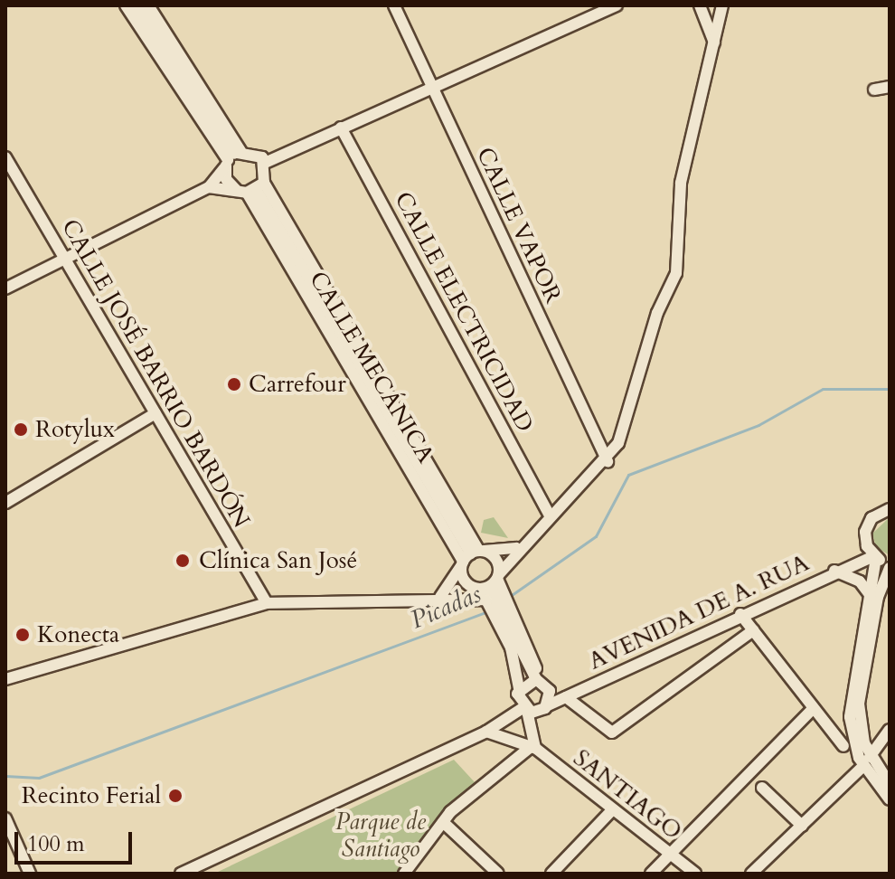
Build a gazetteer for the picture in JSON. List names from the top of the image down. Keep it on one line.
{"streets":{"street":["CALLE VAPOR","CALLE ELECTRICIDAD","CALLE MECÁNICA","CALLE JOSÉ BARRIO BARDÓN","AVENIDA DE A. RUA","SANTIAGO"]},"water":["Picadas"],"parks":["Parque de Santiago"],"places":["Carrefour","Rotylux","Clínica San José","Konecta","Recinto Ferial"],"scale_bar":"100 m"}
